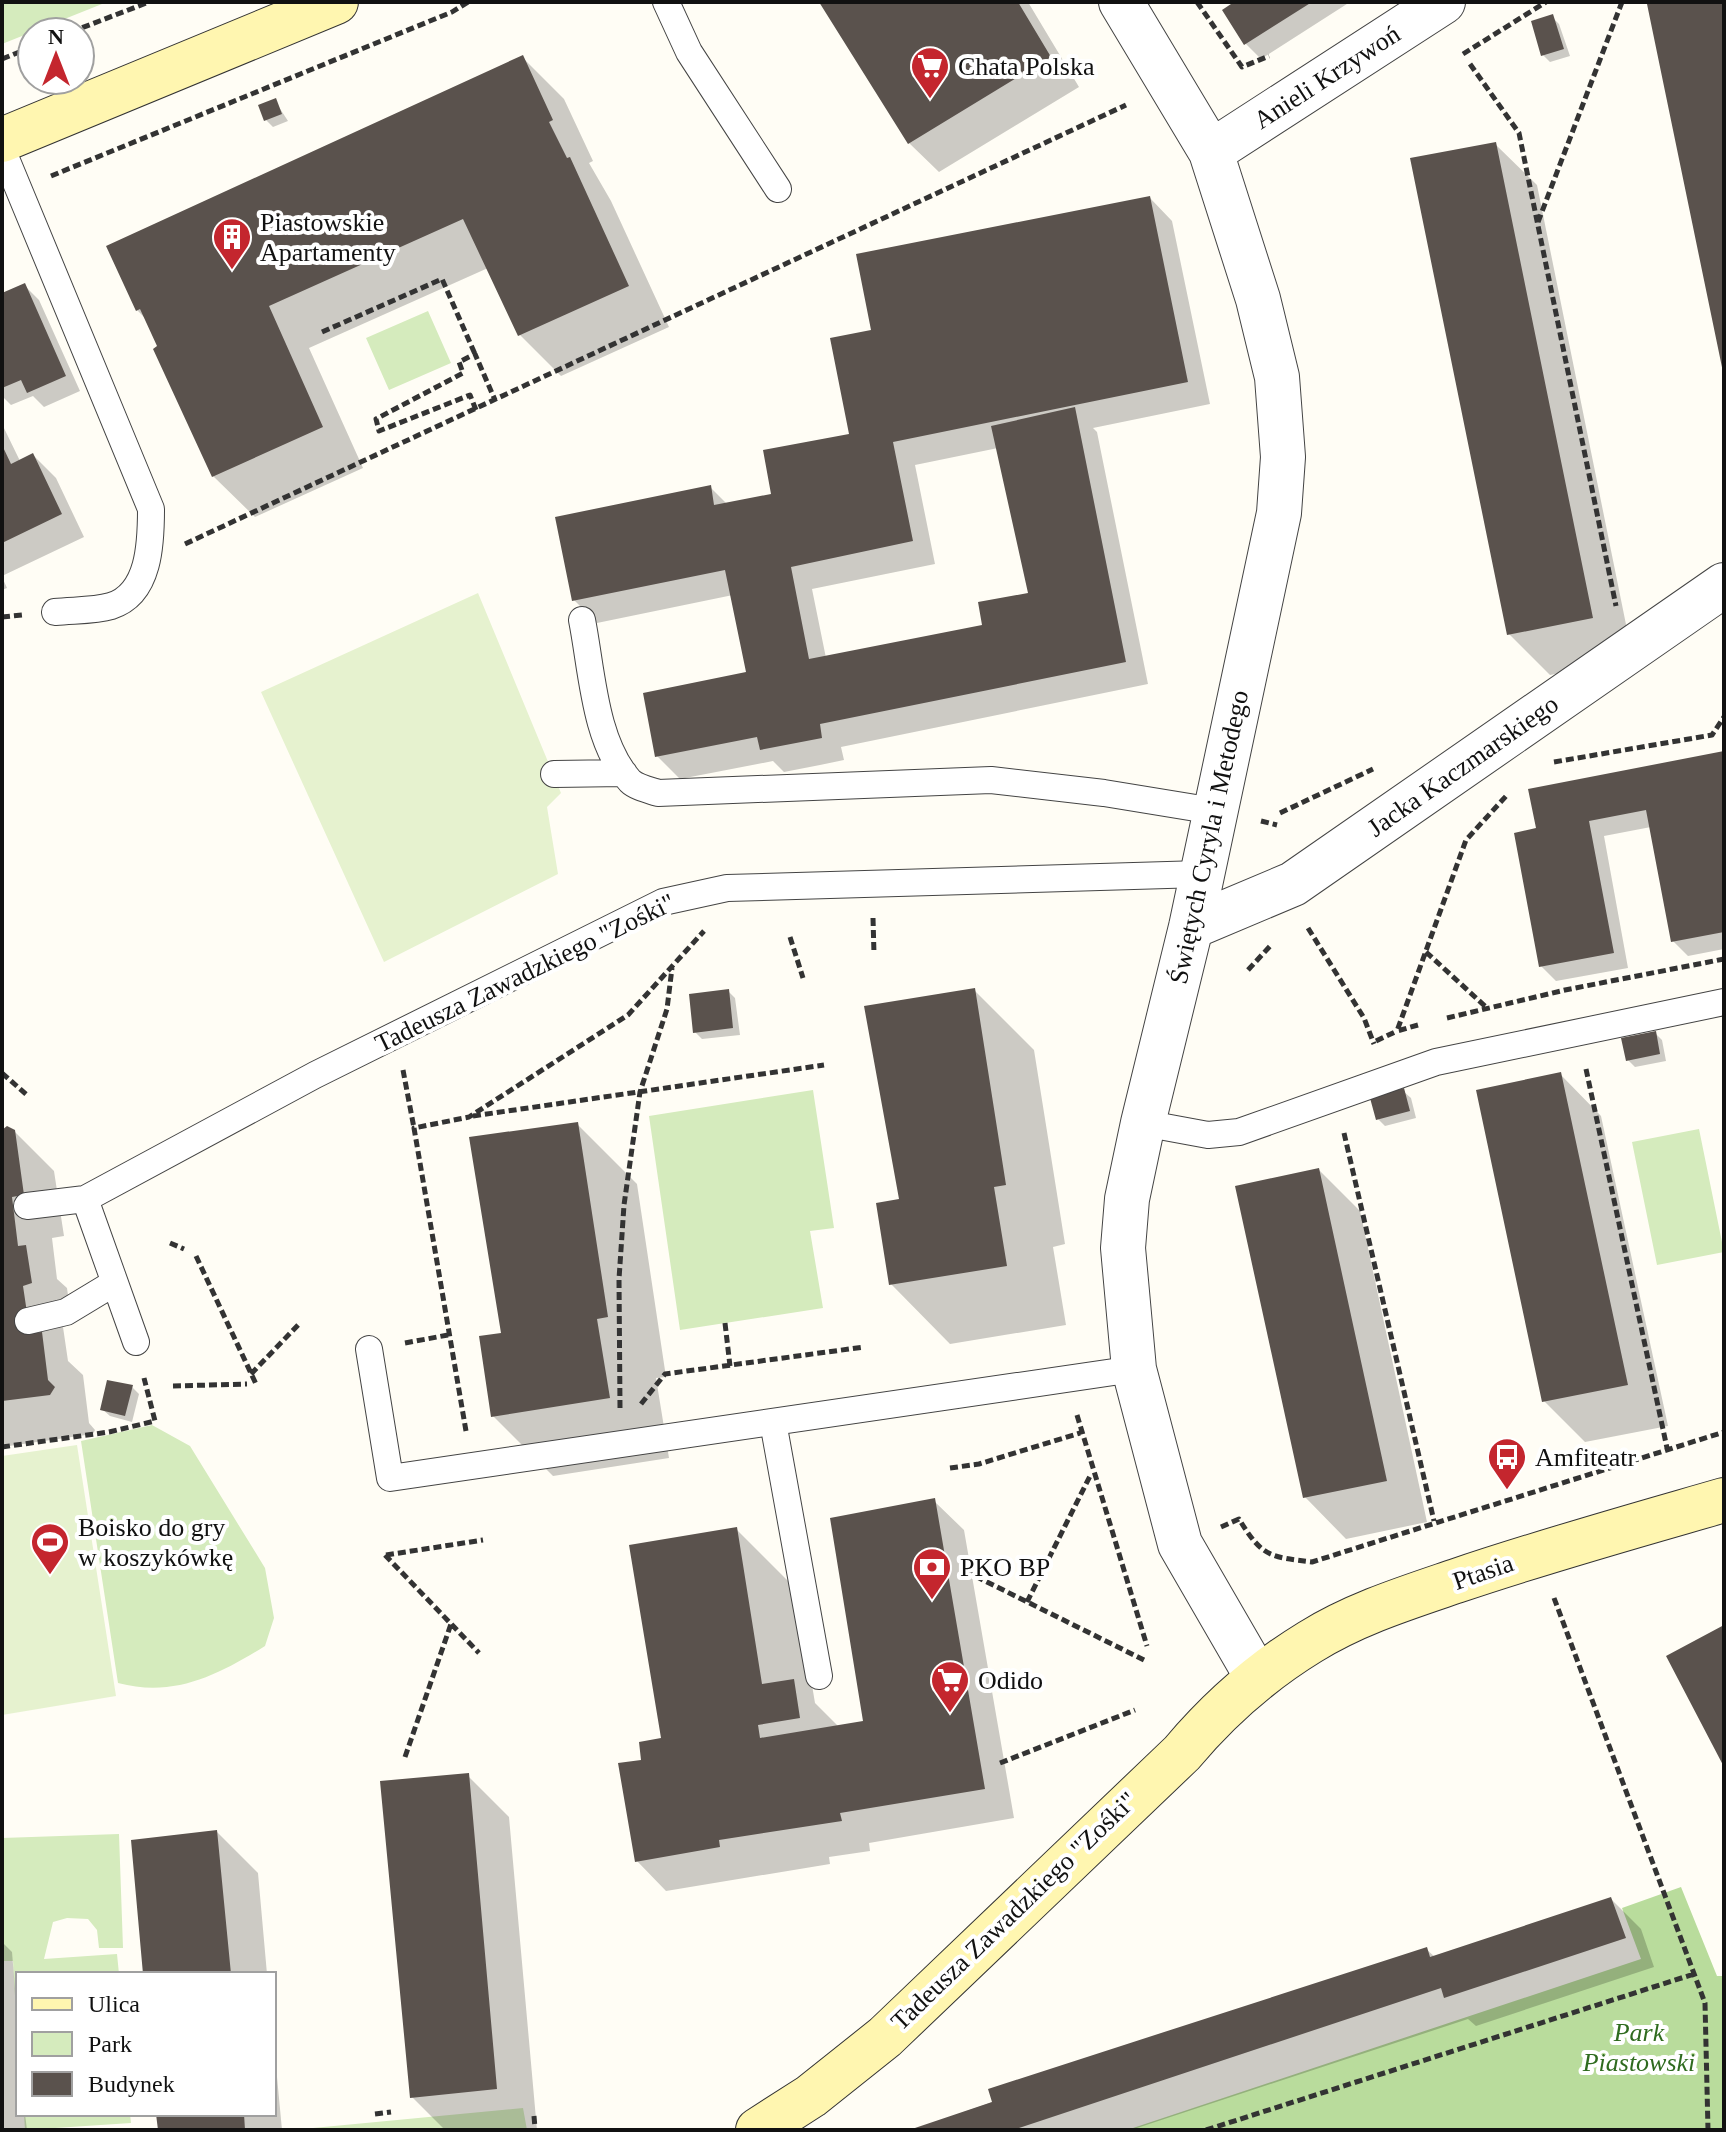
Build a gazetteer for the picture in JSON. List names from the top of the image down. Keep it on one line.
{"streets":{"street":["Anieli Krzywoń","Jacka Kaczmarskiego","Świętych Cyryla i Metodego","Tadeusza Zawadzkiego \"Zośki\"","Ptasia"]},"crossings":[["Anieli Krzywoń","Świętych Cyryla i Metodego"],["Jacka Kaczmarskiego","Świętych Cyryla i Metodego"],["Świętych Cyryla i Metodego","Tadeusza Zawadzkiego \"Zośki\""],["Świętych Cyryla i Metodego","Ptasia"],["Tadeusza Zawadzkiego \"Zośki\"","Ptasia"]],"parks":["Park Piastowski"],"places":{"supermarket":["Chata Polska","Odido"],"building":["Piastowskie Apartamenty"],"bus stop":["Amfiteatr"],"sports":["Boisko do gry w koszykówkę"],"bank":["PKO BP"]},"legend":["Ulica","Park","Budynek"],"north":"top"}
